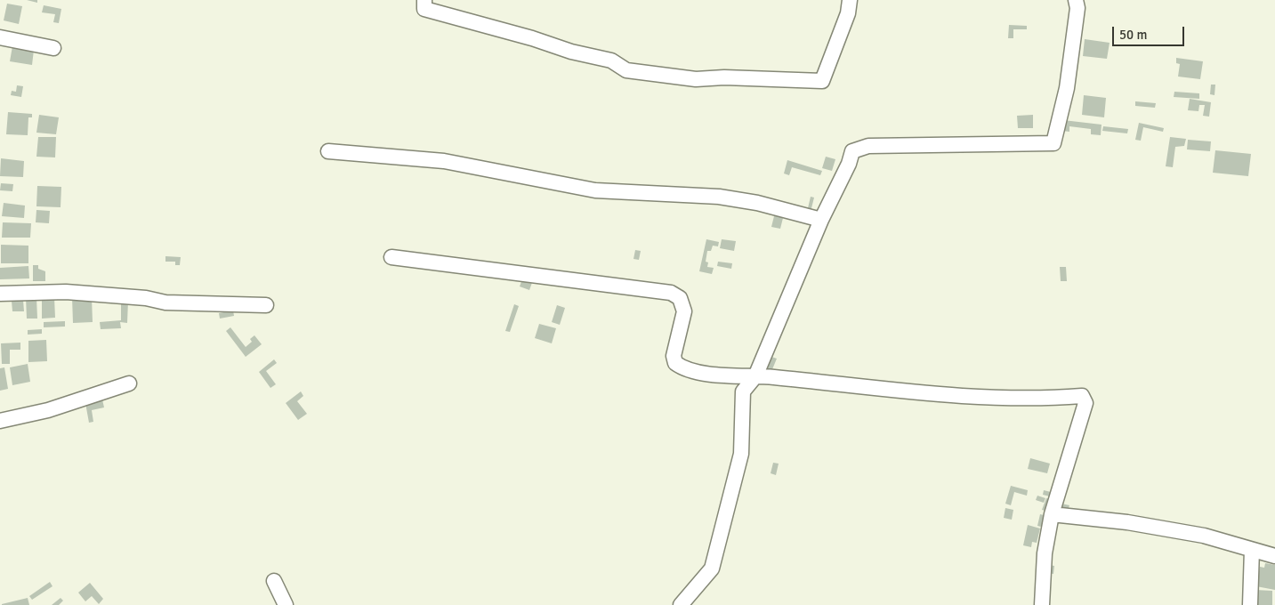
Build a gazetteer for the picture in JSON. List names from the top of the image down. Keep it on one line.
{"scale_bar":"50 m"}
